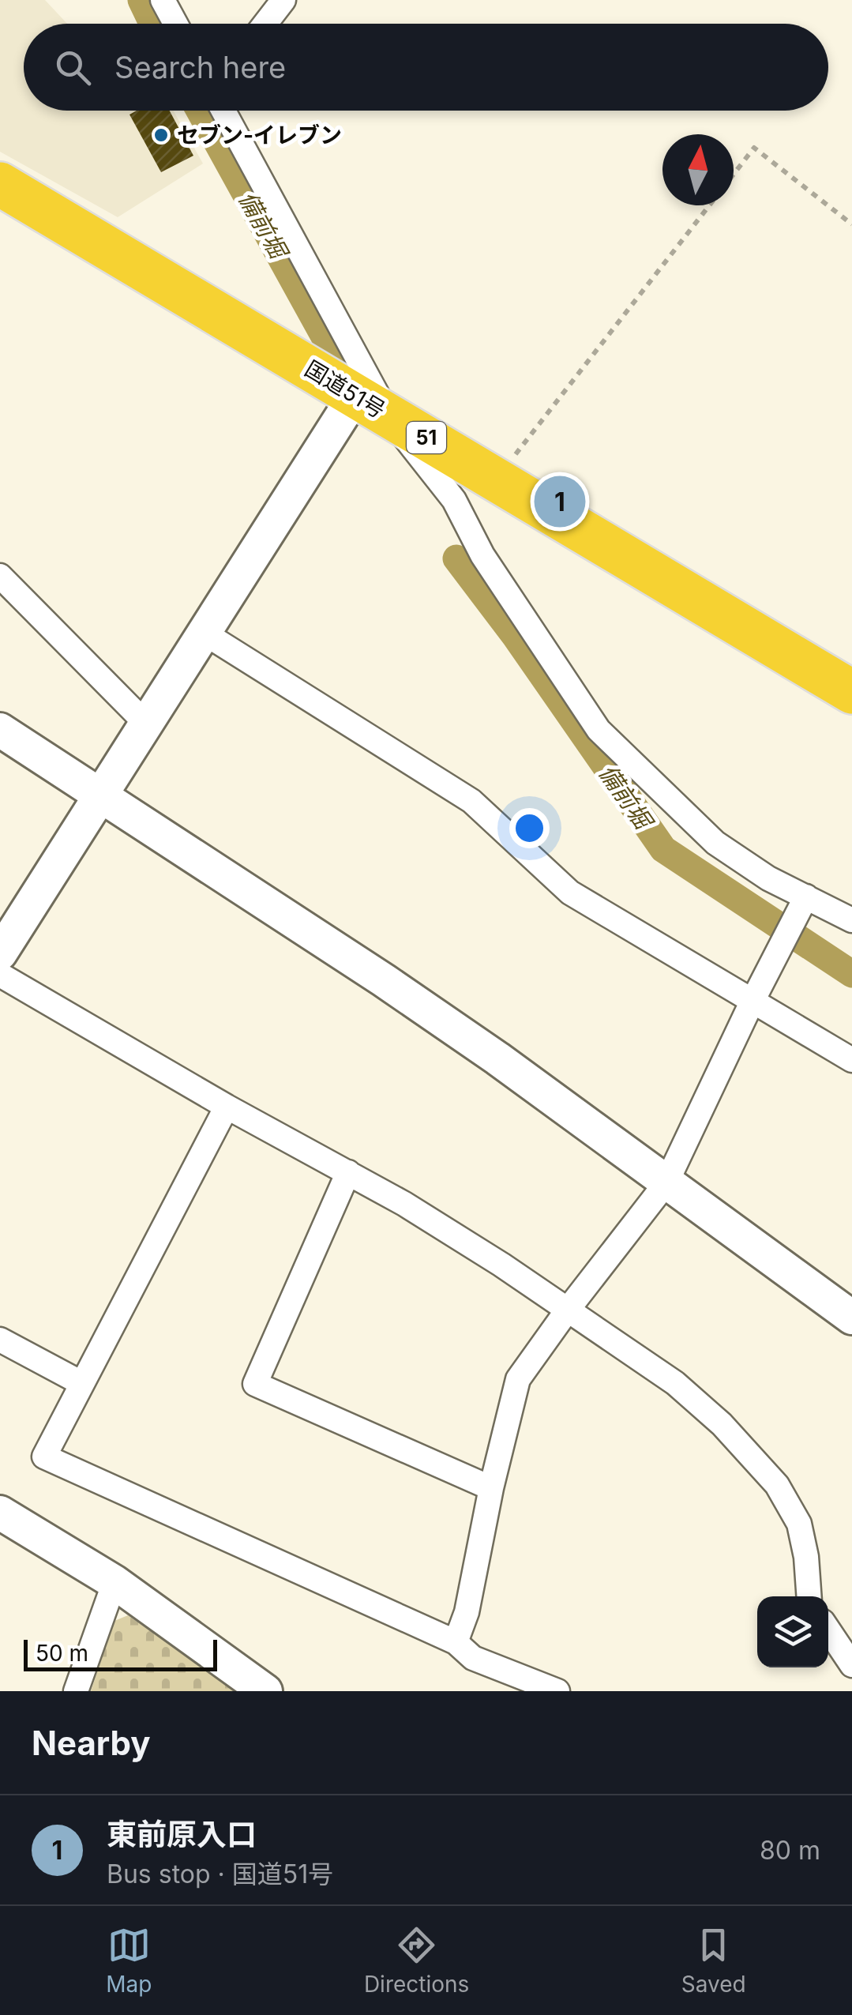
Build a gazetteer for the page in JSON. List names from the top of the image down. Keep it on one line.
{"streets":{"highway":["国道51号","51"]},"water":["備前堀"],"places":["セブン-イレブン"],"scale_bar":"50 m","north":"top","page":{"search":"Search here","pins":"1","scale":"50 m","heading":"Nearby","list":[{"mark":"1","name":"東前原入口","note":"Bus stop · 国道51号","value":"80 m"}],"nav":["Map","Directions","Saved"]}}
